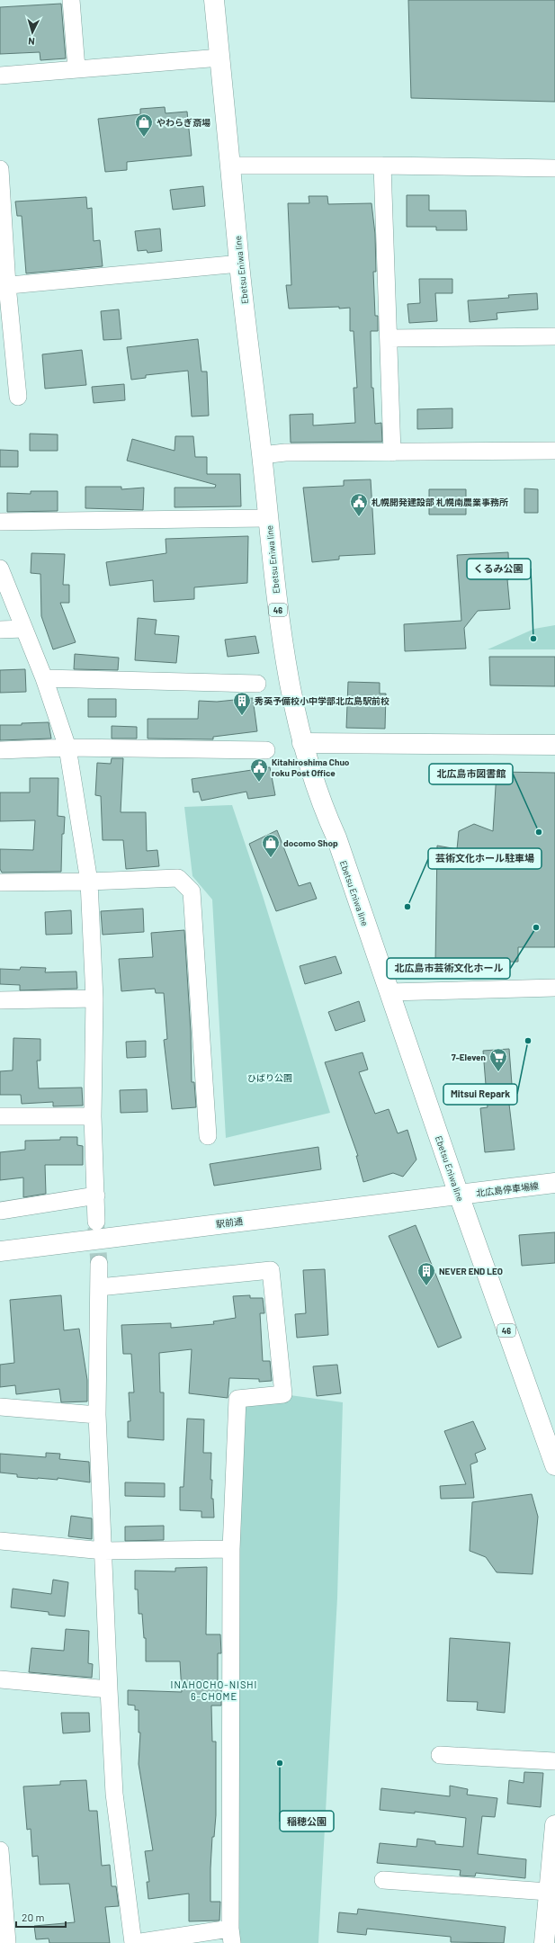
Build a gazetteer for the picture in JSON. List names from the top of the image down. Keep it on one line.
{"streets":{"main road":["Ebetsu Eniwa line","46","北広島停車場線","駅前通"]},"crossings":[["Ebetsu Eniwa line","北広島停車場線"],["Ebetsu Eniwa line","駅前通"],["北広島停車場線","駅前通"]],"districts":["INAHOCHO-NISHI 6-CHOME"],"parks":["ひばり公園"],"places":{"shop":["やわらぎ斎場","docomo Shop"],"public building":["札幌開発建設部 札幌南農業事務所","Kitahiroshima Chuo roku Post Office"],"other":["くるみ公園","北広島市図書館","芸術文化ホール駐車場","北広島市芸術文化ホール","Mitsui Repark","稲穂公園"],"building":["秀英予備校小中学部北広島駅前校","NEVER END LEO"],"supermarket":["7-Eleven"]},"scale_bar":"20 m","north":"bottom"}
